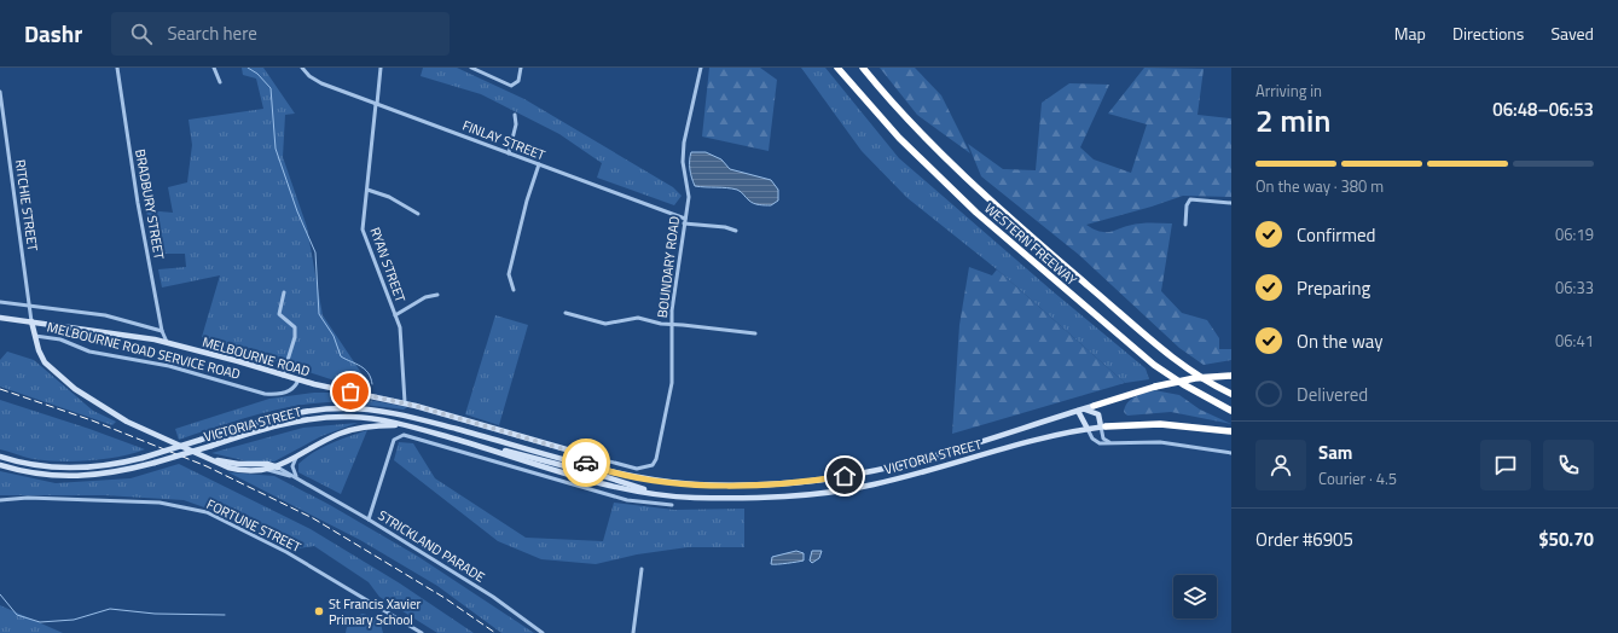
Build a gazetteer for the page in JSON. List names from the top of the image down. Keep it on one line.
{"streets":{"highway":["WESTERN FREEWAY"],"main road":["MELBOURNE ROAD","VICTORIA STREET","STRICKLAND PARADE"],"street":["FINLAY STREET","BRADBURY STREET","RITCHIE STREET","RYAN STREET","BOUNDARY ROAD","MELBOURNE ROAD SERVICE ROAD","FORTUNE STREET"]},"crossings":[["FINLAY STREET","RYAN STREET"],["FINLAY STREET","BOUNDARY ROAD"],["BRADBURY STREET","MELBOURNE ROAD SERVICE ROAD"],["BRADBURY STREET","MELBOURNE ROAD"],["RITCHIE STREET","MELBOURNE ROAD SERVICE ROAD"],["RITCHIE STREET","MELBOURNE ROAD"],["RITCHIE STREET","STRICKLAND PARADE"],["RYAN STREET","MELBOURNE ROAD"],["BOUNDARY ROAD","MELBOURNE ROAD"],["MELBOURNE ROAD SERVICE ROAD","MELBOURNE ROAD"],["MELBOURNE ROAD SERVICE ROAD","STRICKLAND PARADE"],["MELBOURNE ROAD","STRICKLAND PARADE"]],"places":["St Francis Xavier Primary School"],"page":{"header":"Dashr","search":"Search here","nav":["Map","Directions","Saved"],"heading":["2 min","Arriving in","06:48–06:53"],"panel":["Sam","Courier · 4.5","Order #6905","$50.70"],"bar":"On the way · 380 m","list":[["Confirmed","06:19"],["Preparing","06:33"],["On the way","06:41"],"Delivered"]}}
